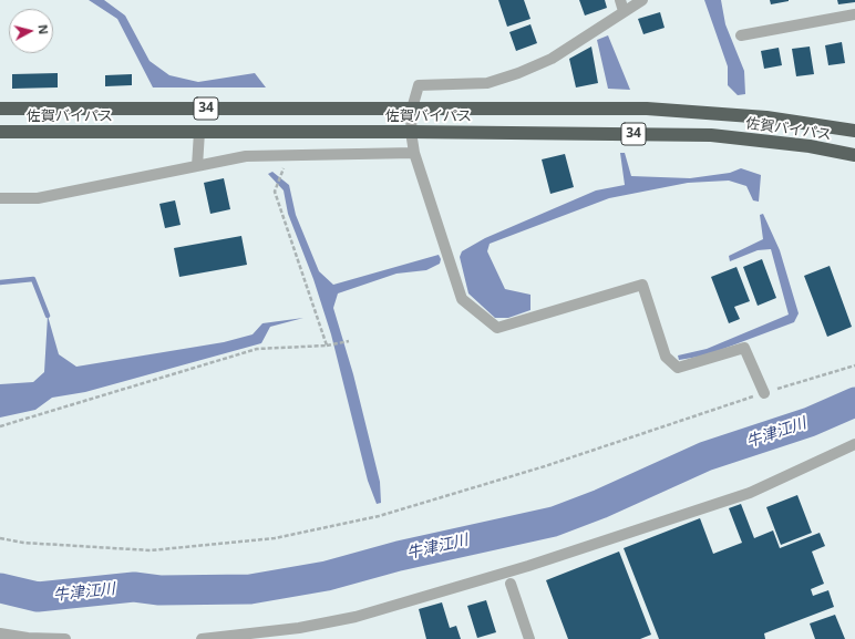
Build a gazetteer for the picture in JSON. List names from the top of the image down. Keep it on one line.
{"streets":{"highway":["34","佐賀バイパス"]},"water":["牛津江川"],"north":"right"}
